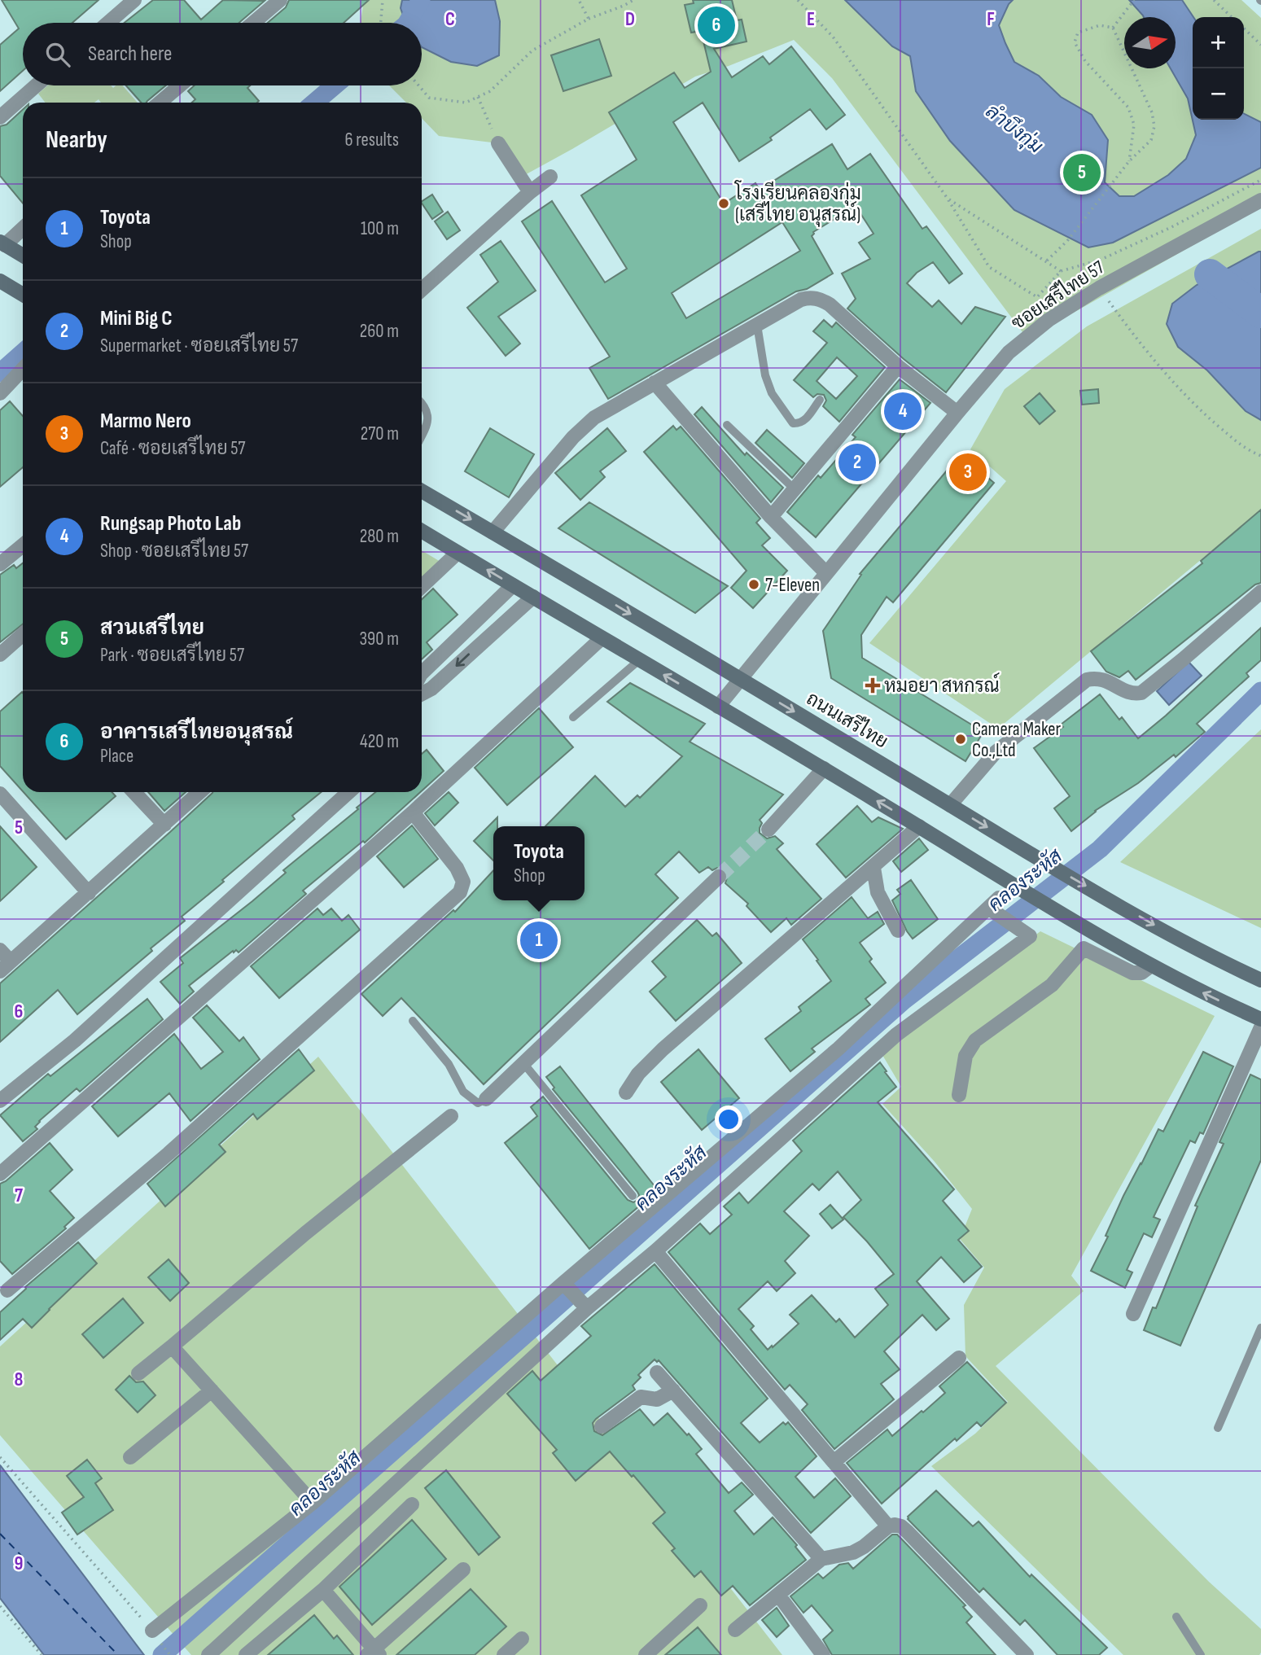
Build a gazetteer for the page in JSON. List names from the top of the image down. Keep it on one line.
{"streets":{"main road":["ถนนเสรีไทย"],"street":["ซอยเสรีไทย 57"]},"crossings":[["ซอยเสรีไทย 57","ถนนเสรีไทย"]],"water":["ลำบึงกุ่ม","คลองระหัส"],"places":{"other":["โรงเรียนคลองกุ่ม (เสรีไทย อนุสรณ์)","7-Eleven","Camera Maker Co.,Ltd"],"health":["หมอยา สหกรณ์"]},"north":"right","page":{"pins":["6","5","4","2","3","1"],"map_buttons":["+","−"],"search":"Search here","heading":["Nearby","6 results"],"list":[{"mark":"1","name":"Toyota","note":"Shop","value":"100 m"},{"mark":"2","name":"Mini Big C","note":"Supermarket · ซอยเสรีไทย 57","value":"260 m"},{"mark":"3","name":"Marmo Nero","note":"Café · ซอยเสรีไทย 57","value":"270 m"},{"mark":"4","name":"Rungsap Photo Lab","note":"Shop · ซอยเสรีไทย 57","value":"280 m"},{"mark":"5","name":"สวนเสรีไทย","note":"Park · ซอยเสรีไทย 57","value":"390 m"},{"mark":"6","name":"อาคารเสรีไทยอนุสรณ์","note":"Place","value":"420 m"}],"popup":["Toyota","Shop"]},"grid":{"columns":["C","D","E","F"],"rows":["5","6","7","8","9"]}}
